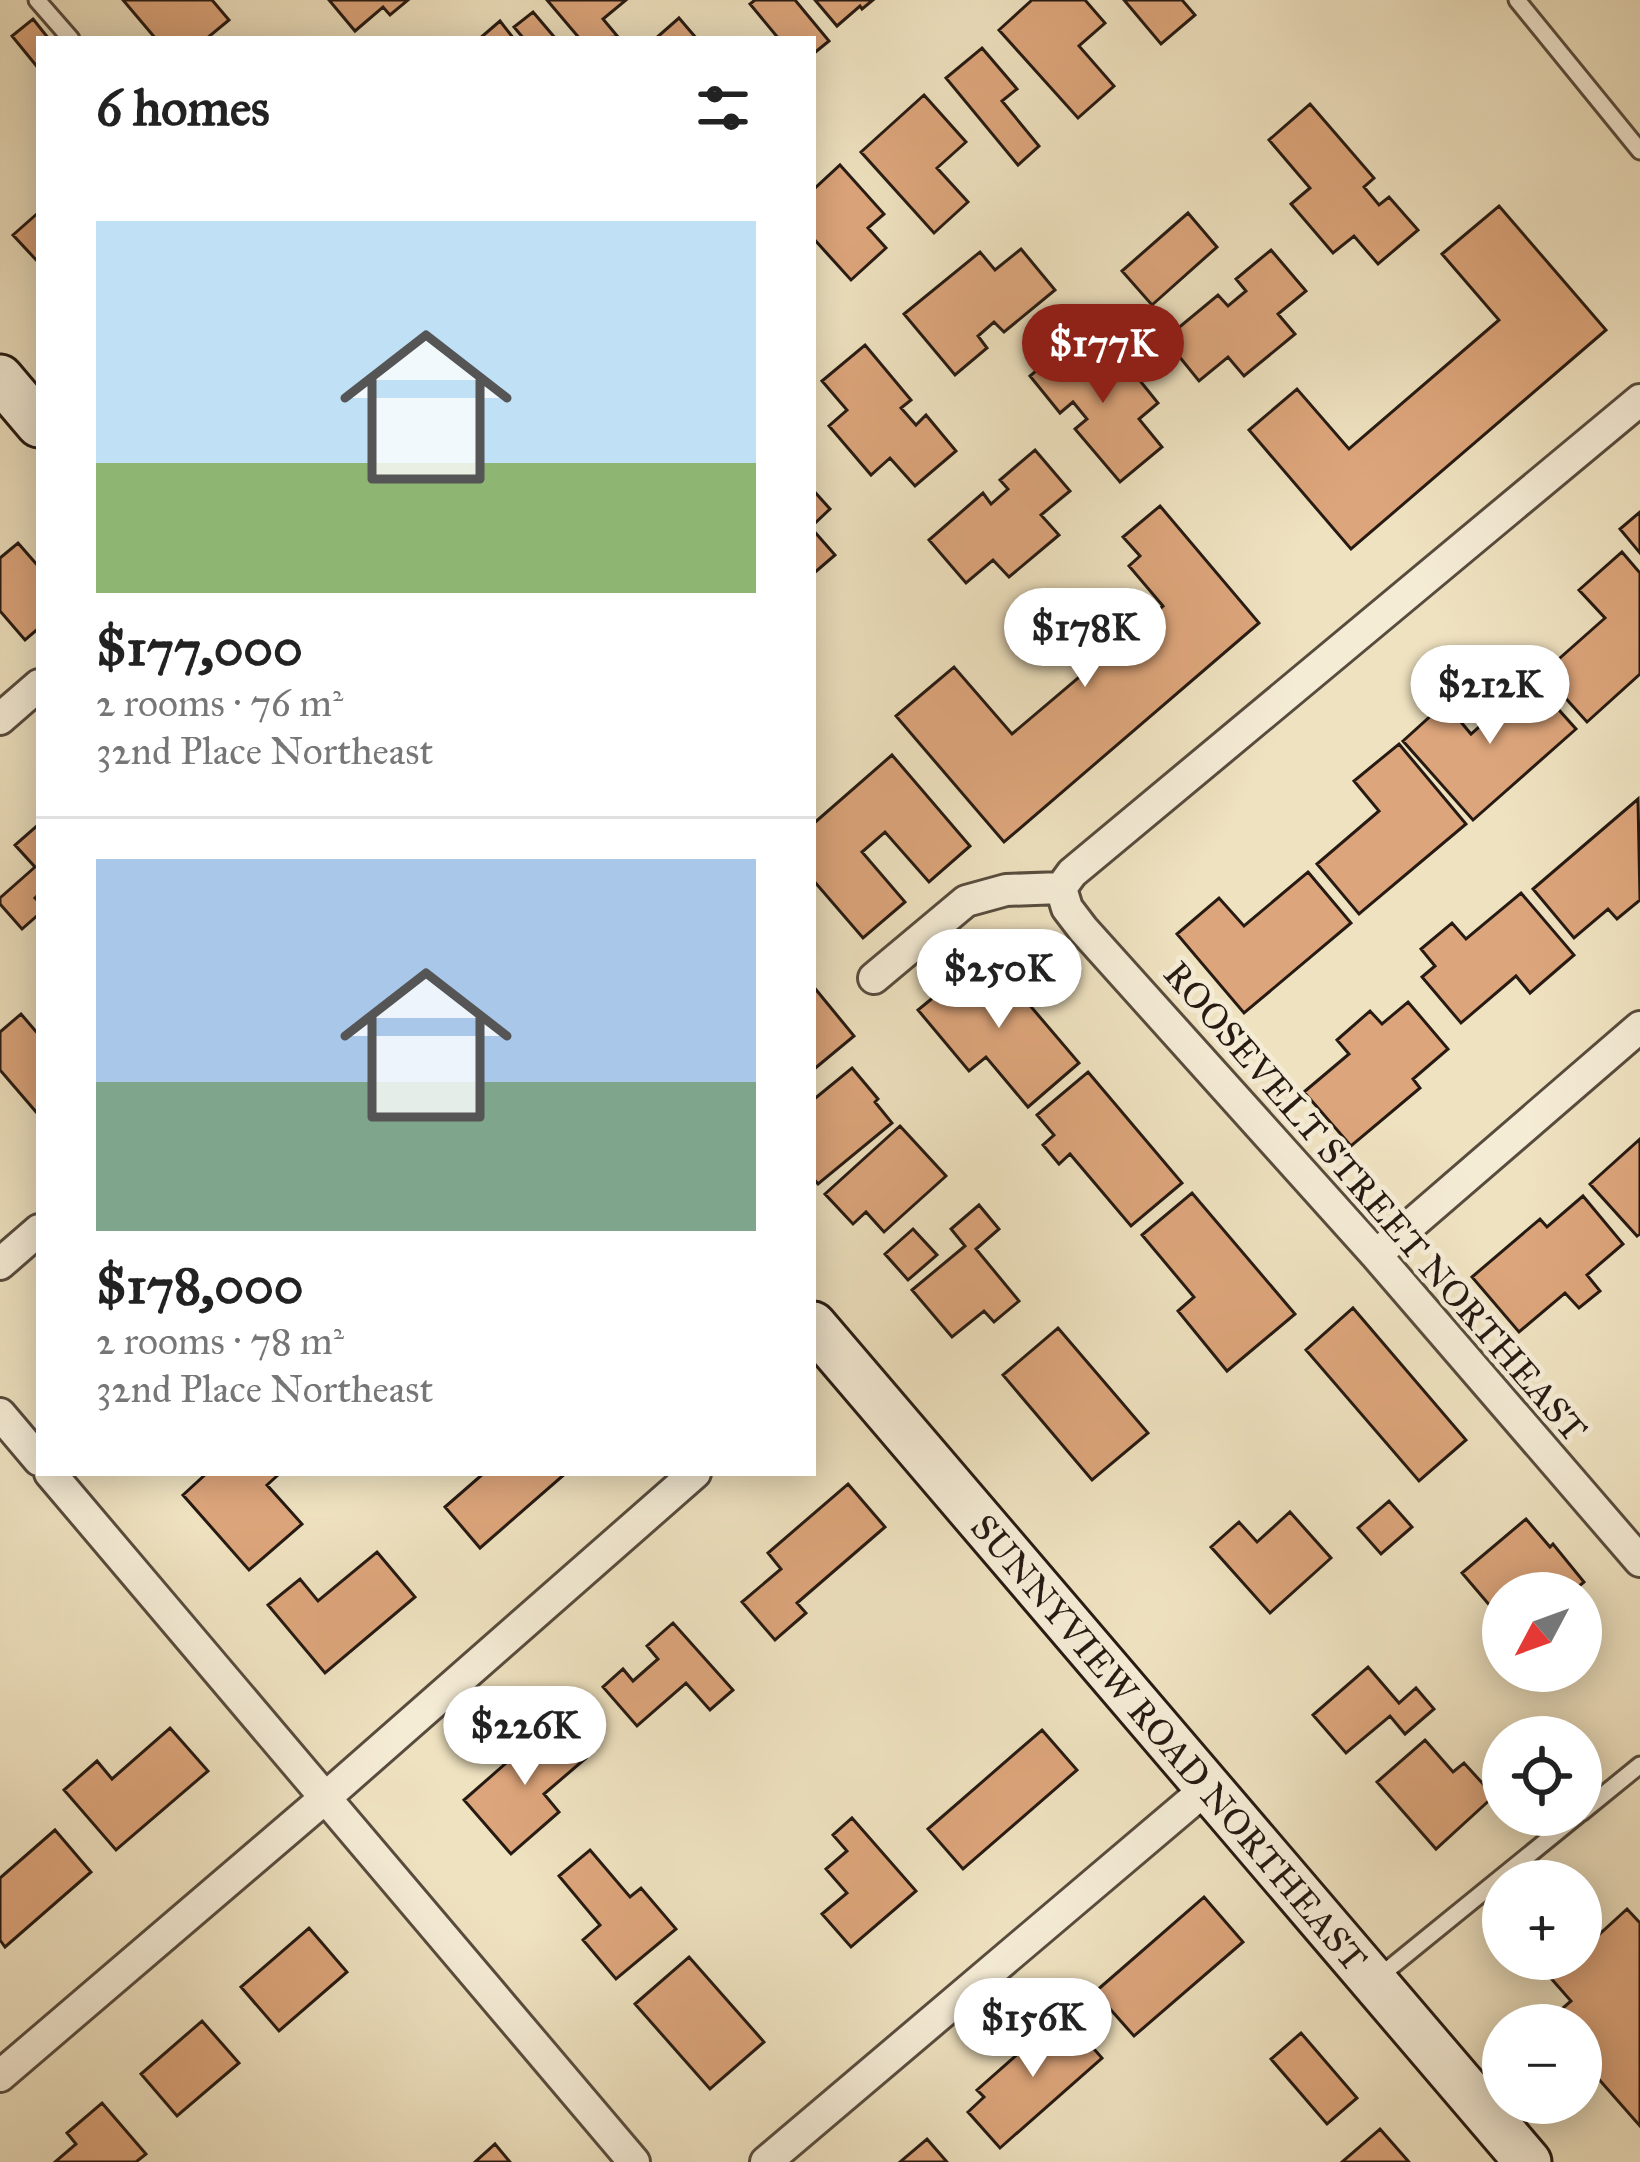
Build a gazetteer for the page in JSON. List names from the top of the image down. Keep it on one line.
{"streets":{"main road":["SUNNYVIEW ROAD NORTHEAST"],"street":["ROOSEVELT STREET NORTHEAST"]},"north":"bottom left","page":{"heading":"6 homes","list":[{"name":"$177,000","note":"2 rooms · 76 m² · 32nd Place Northeast"},{"name":"$178,000","note":"2 rooms · 78 m² · 32nd Place Northeast"}],"price":["$177K","$178K","$212K","$250K","$226K","$156K"],"map_buttons":["+","−"]}}
